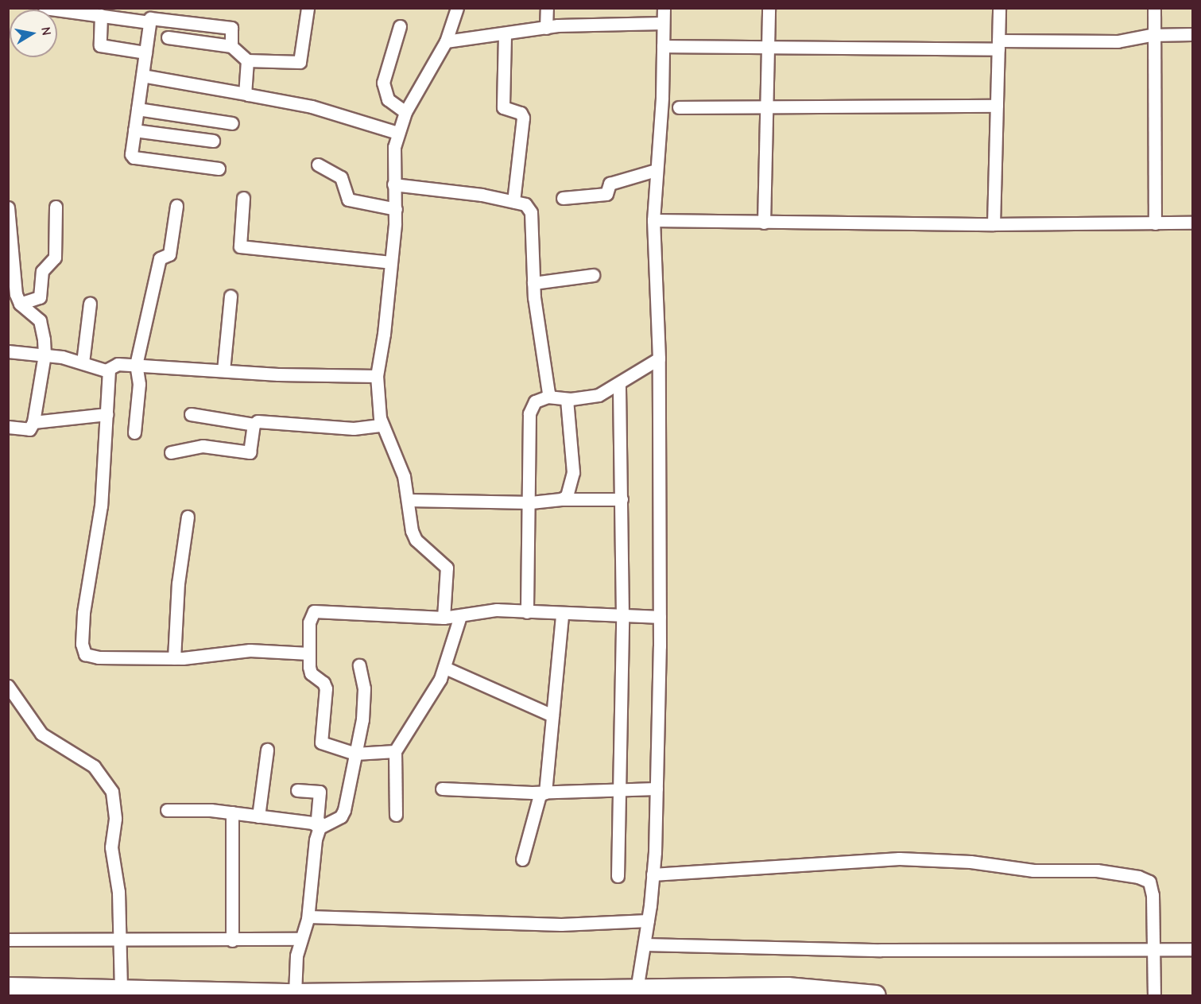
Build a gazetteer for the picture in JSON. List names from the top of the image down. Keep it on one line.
{"north":"right"}
